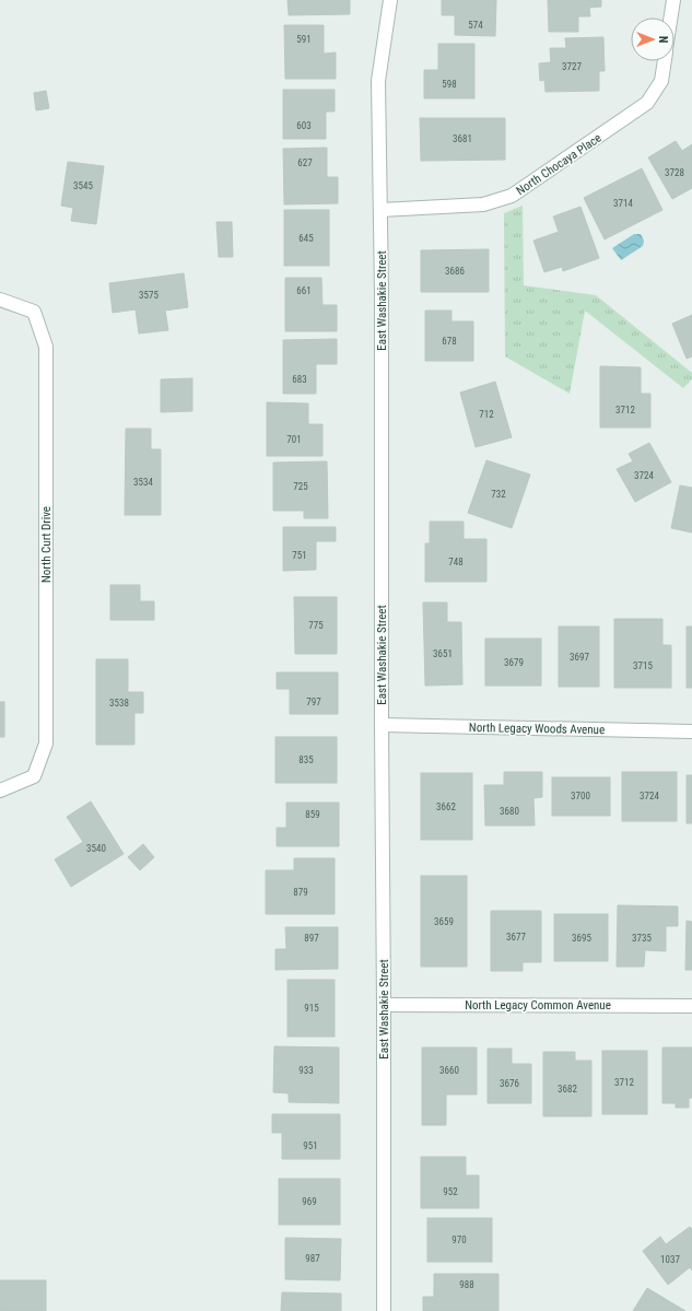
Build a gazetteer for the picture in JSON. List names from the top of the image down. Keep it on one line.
{"streets":{"street":["North Chocaya Place","East Washakie Street","North Curt Drive","North Legacy Woods Avenue","North Legacy Common Avenue"]},"crossings":[["North Chocaya Place","East Washakie Street"],["East Washakie Street","North Legacy Woods Avenue"],["East Washakie Street","North Legacy Common Avenue"]],"house_numbers":["574","591","3727","598","603","3681","627","3728","3545","3714","645","3686","661","3575","678","683","3712","712","701","3724","3534","725","732","751","748","775","3651","3697","3679","3715","797","3538","835","3700","3724","3662","3680","859","3540","879","3659","3677","897","3695","3735","915","933","3660","3712","3676","3682","951","952","969","970","987","1037","988"],"north":"right"}
